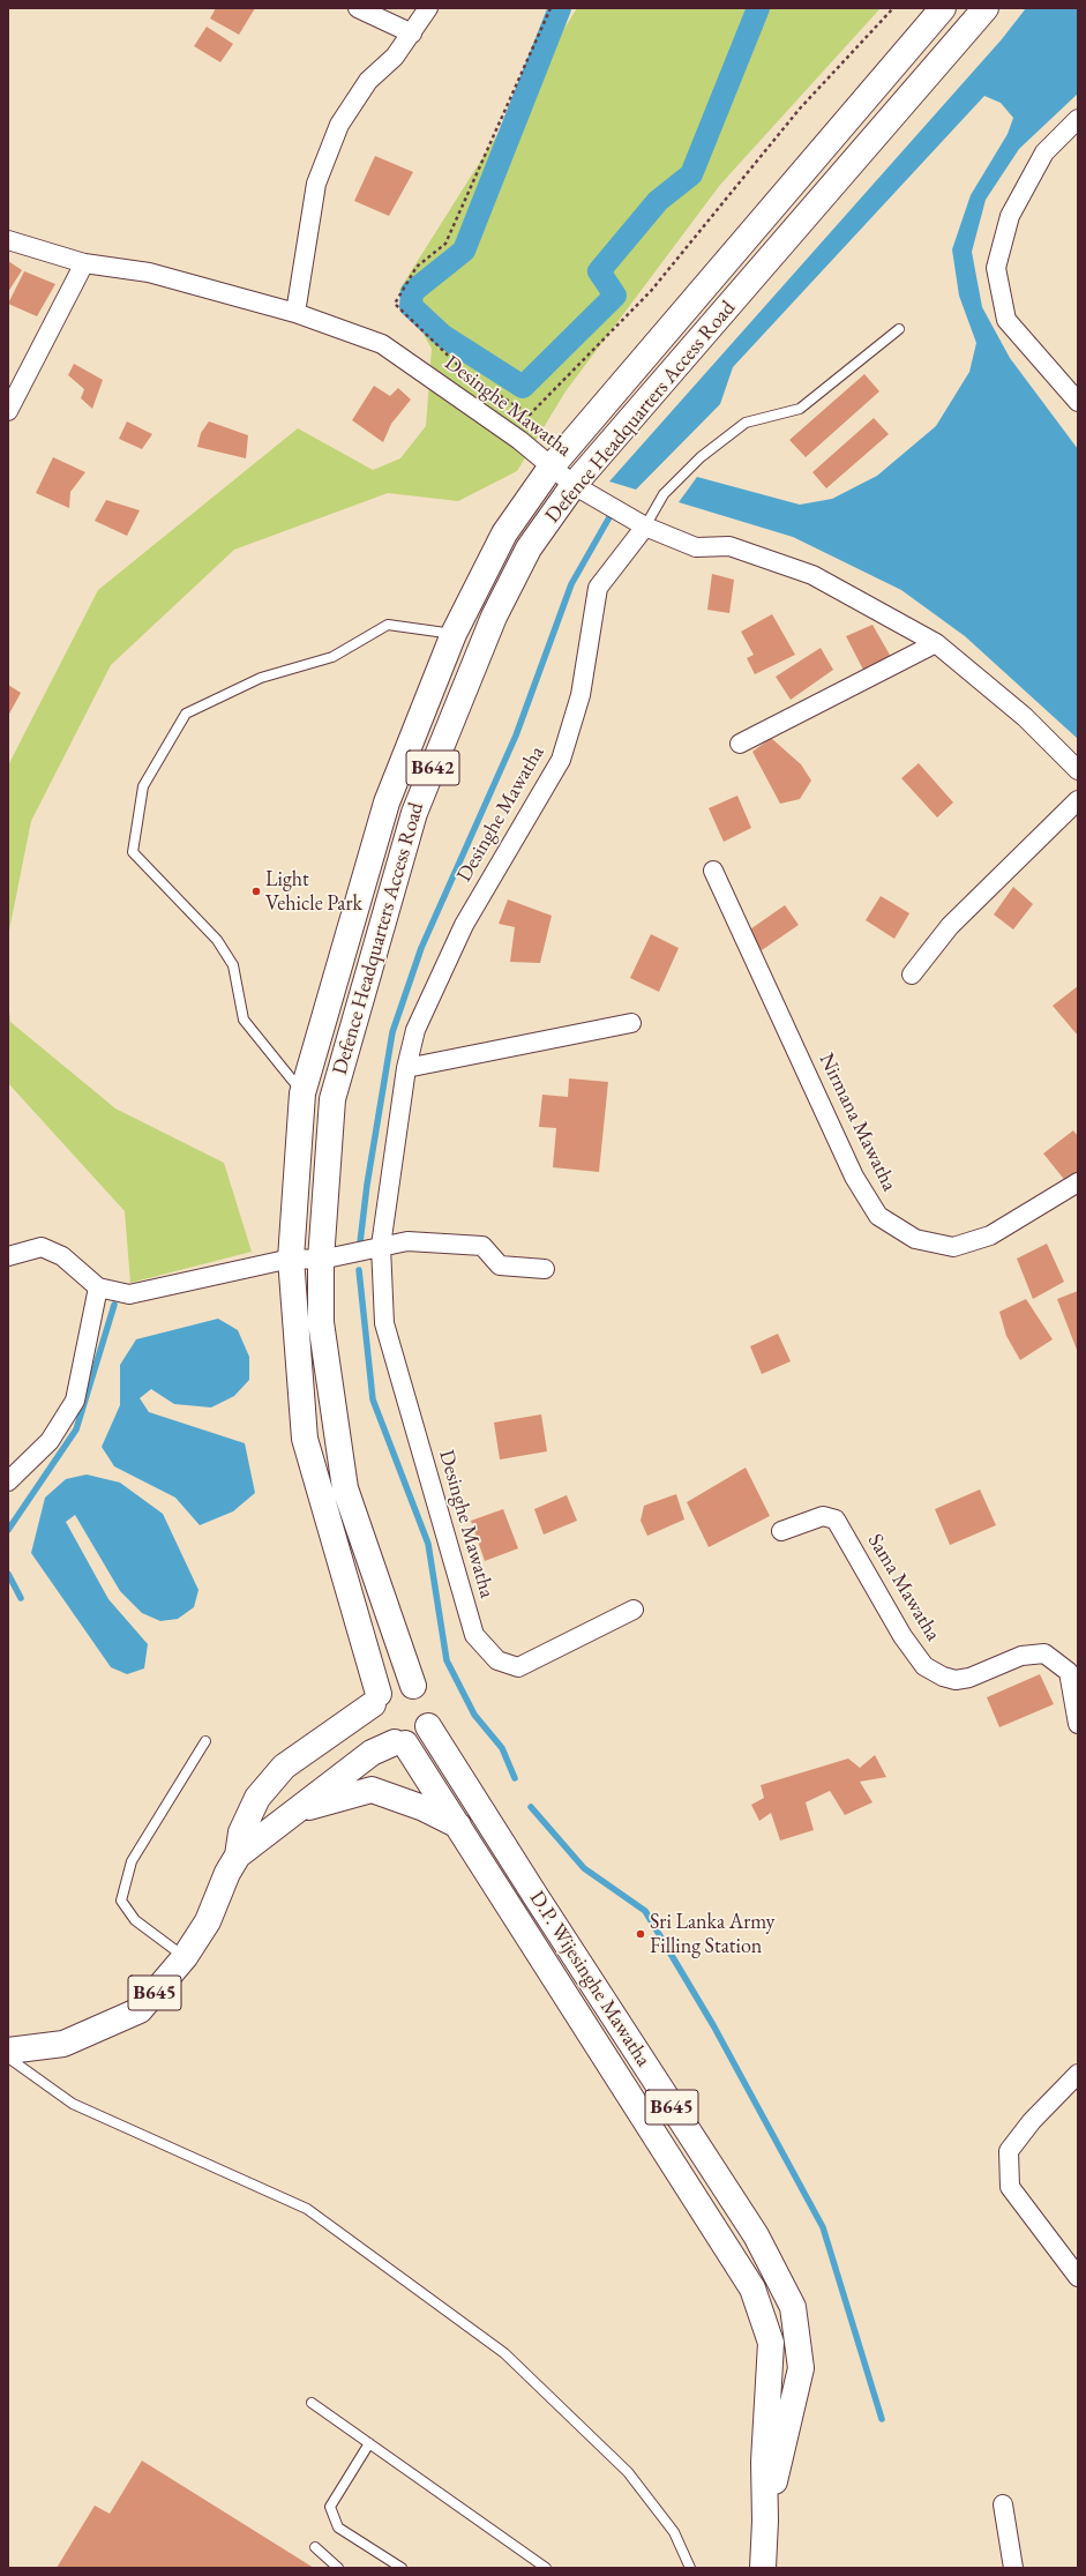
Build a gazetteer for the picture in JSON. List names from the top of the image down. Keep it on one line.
{"streets":{"main road":["Defence Headquarters Access Road","B642","D.P. Wijesinghe Mawatha","B645"],"street":["Desinghe Mawatha","Nirmana Mawatha","Sama Mawatha"]},"crossings":[["Desinghe Mawatha","Defence Headquarters Access Road"],["Defence Headquarters Access Road","D.P. Wijesinghe Mawatha"],["Defence Headquarters Access Road","B645"],["D.P. Wijesinghe Mawatha","B645"]],"places":["Light Vehicle Park","Sri Lanka Army Filling Station"]}
